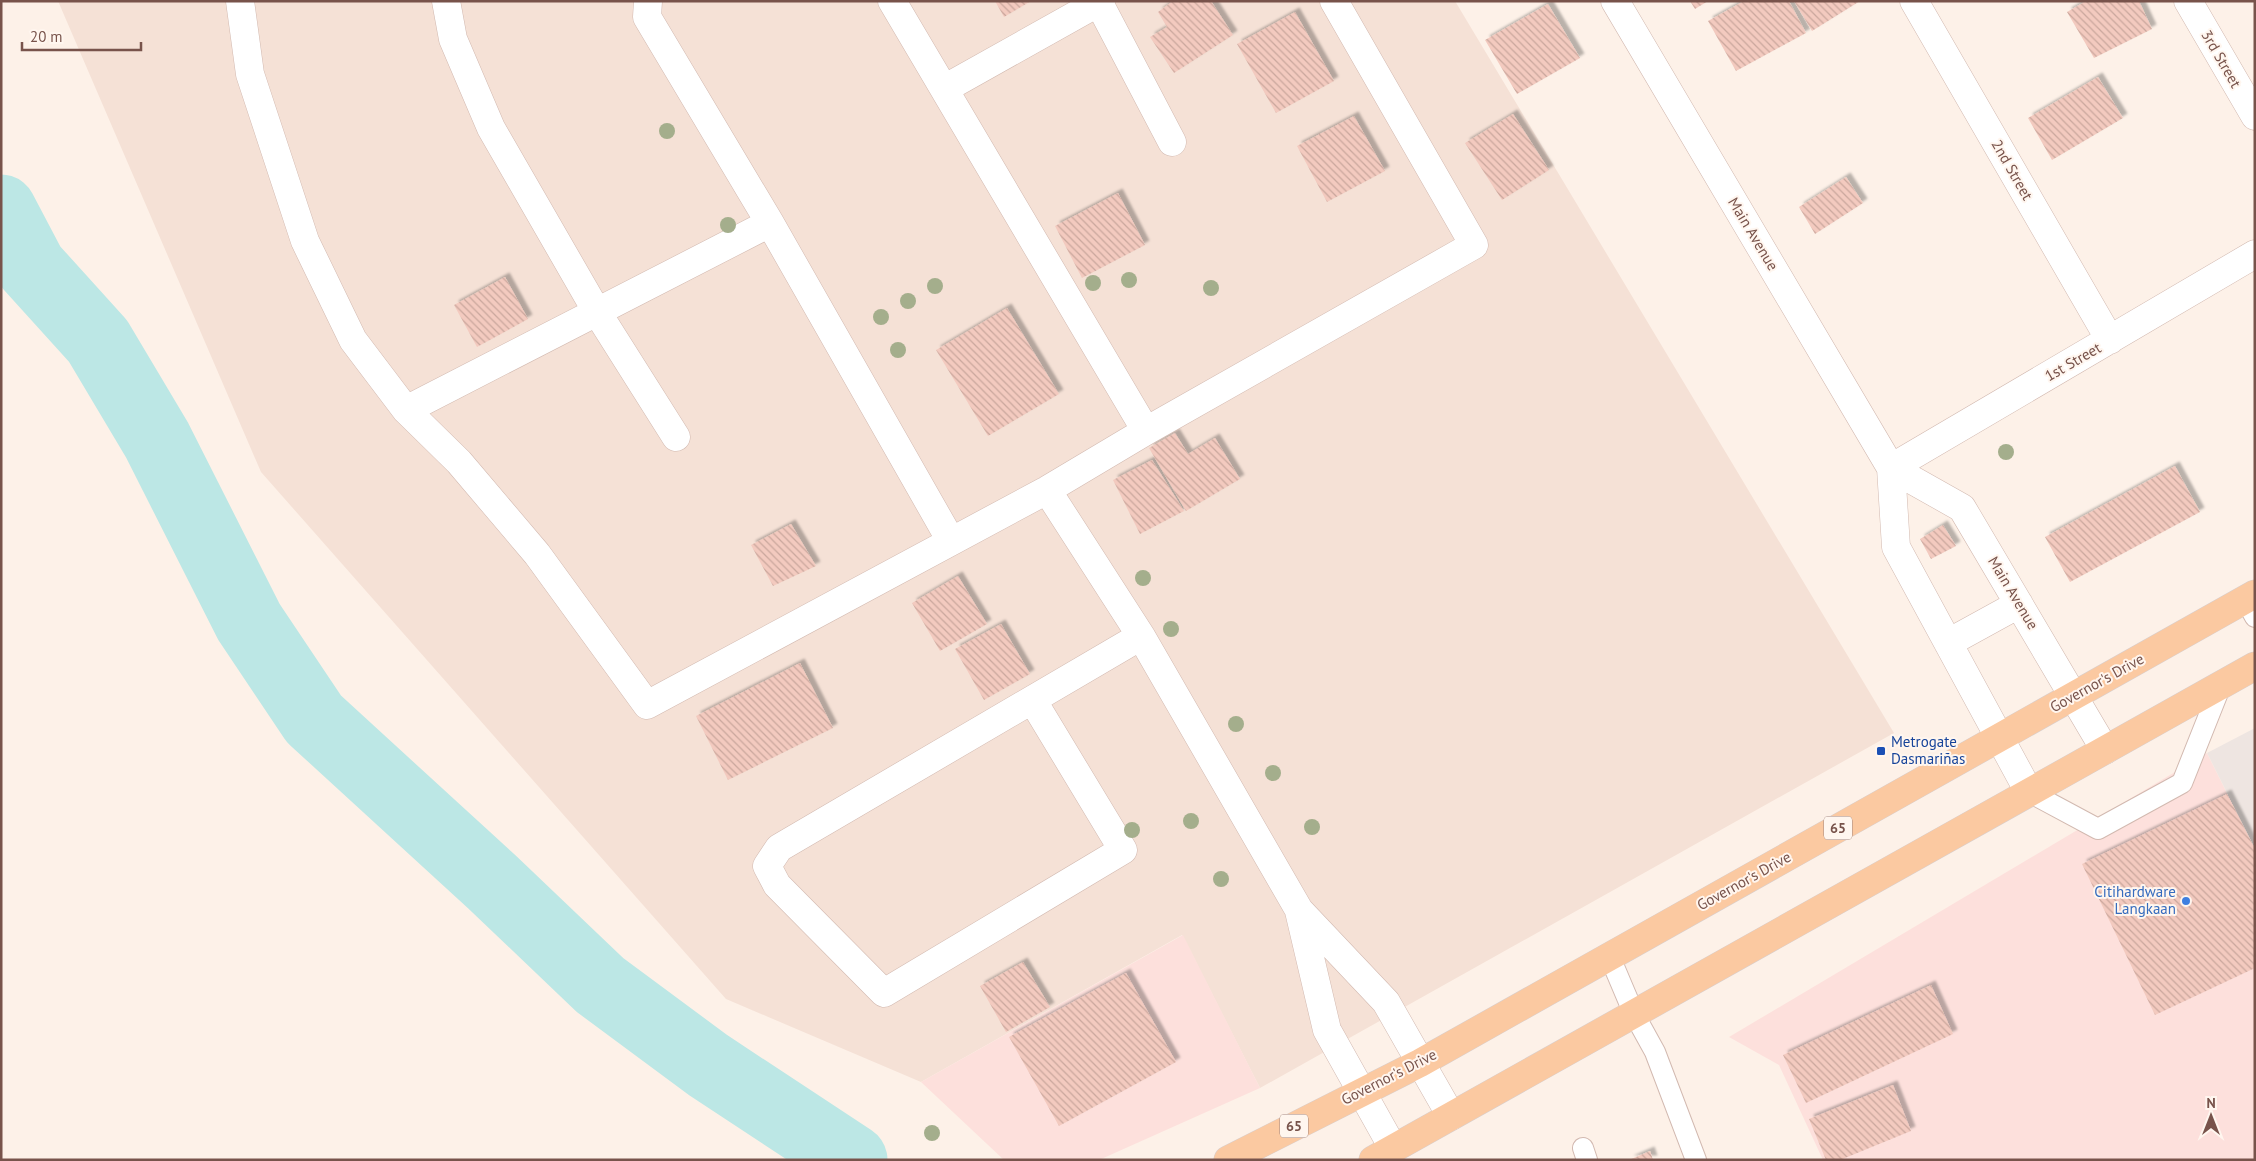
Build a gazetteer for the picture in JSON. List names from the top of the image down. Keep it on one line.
{"streets":{"main road":["Governor's Drive","65"],"street":["3rd Street","2nd Street","Main Avenue","1st Street"]},"crossings":[["2nd Street","1st Street"],["Main Avenue","1st Street"],["Main Avenue","Governor's Drive"]],"places":{"transit":["Metrogate Dasmariñas"],"other":["Citihardware Langkaan"]},"scale_bar":"20 m","north":"top"}
